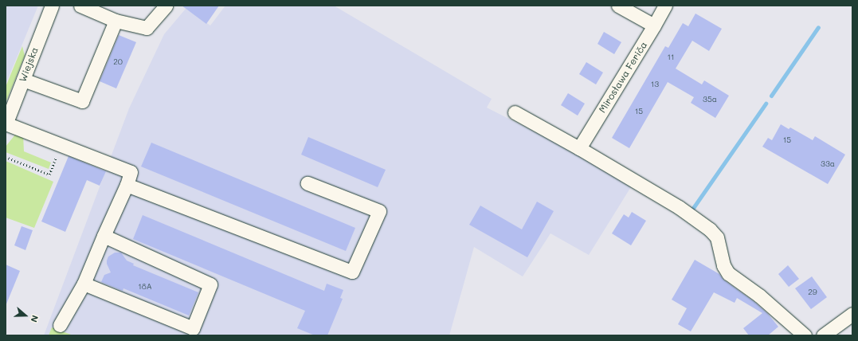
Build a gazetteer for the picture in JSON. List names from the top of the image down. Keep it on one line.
{"streets":{"street":["Wiejska","Mirosława Feriča"]},"house_numbers":["11","20","13","35a","15","15","33a","18A","29"],"north":"right"}
